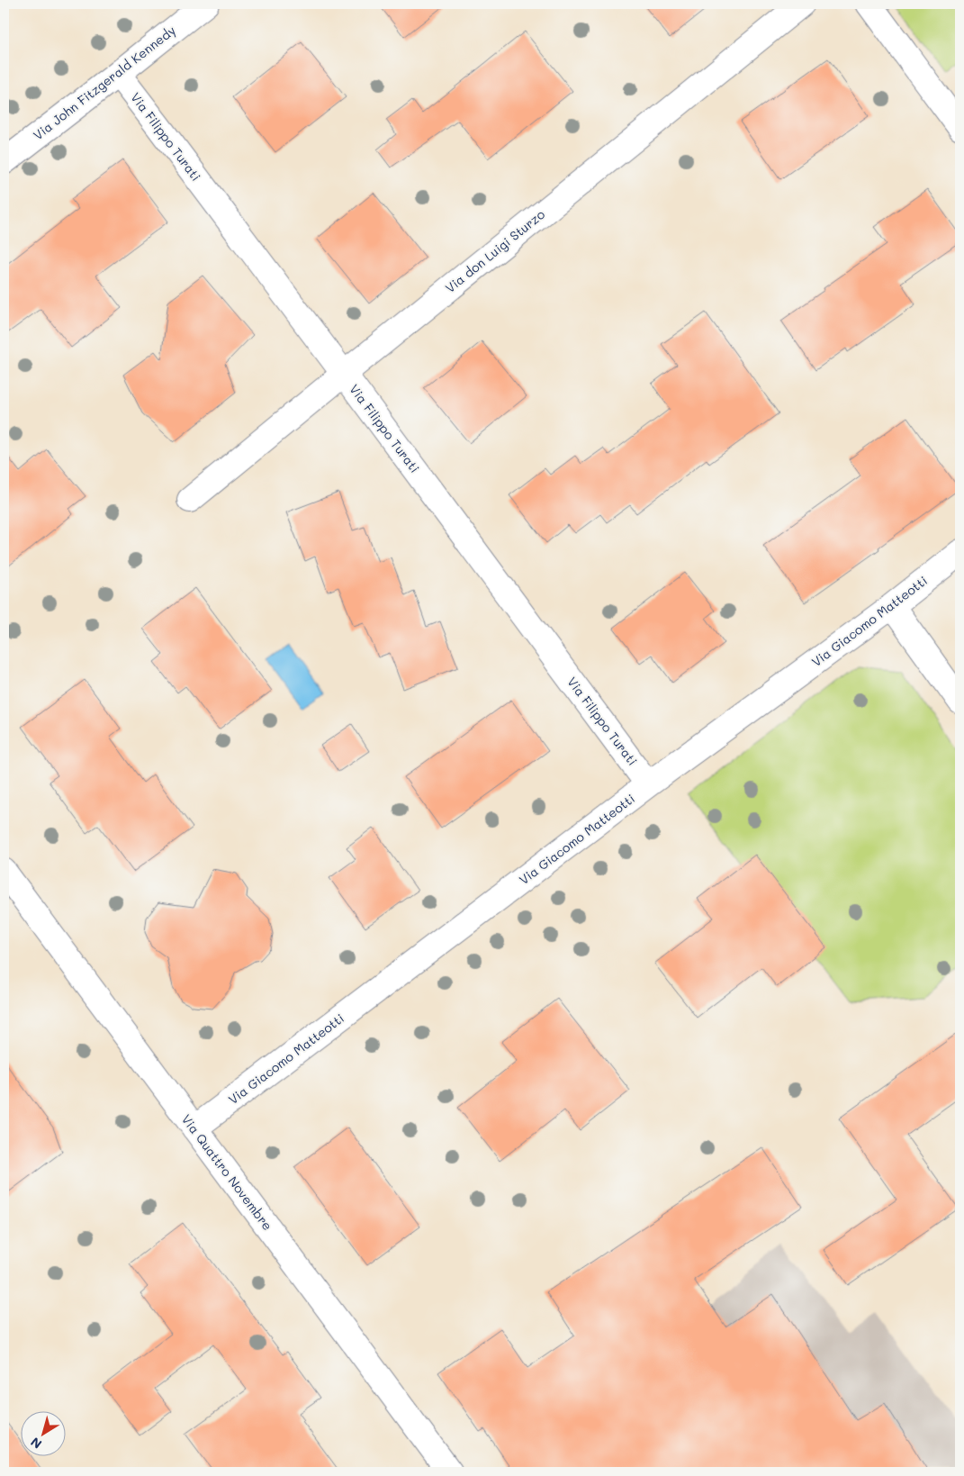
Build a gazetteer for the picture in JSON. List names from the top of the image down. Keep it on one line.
{"streets":{"street":["Via John Fitzgerald Kennedy","Via Filippo Turati","Via don Luigi Sturzo","Via Giacomo Matteotti","Via Quattro Novembre"]},"crossings":[["Via John Fitzgerald Kennedy","Via Filippo Turati"],["Via Filippo Turati","Via don Luigi Sturzo"],["Via Filippo Turati","Via Giacomo Matteotti"],["Via Giacomo Matteotti","Via Quattro Novembre"]],"north":"bottom left"}
